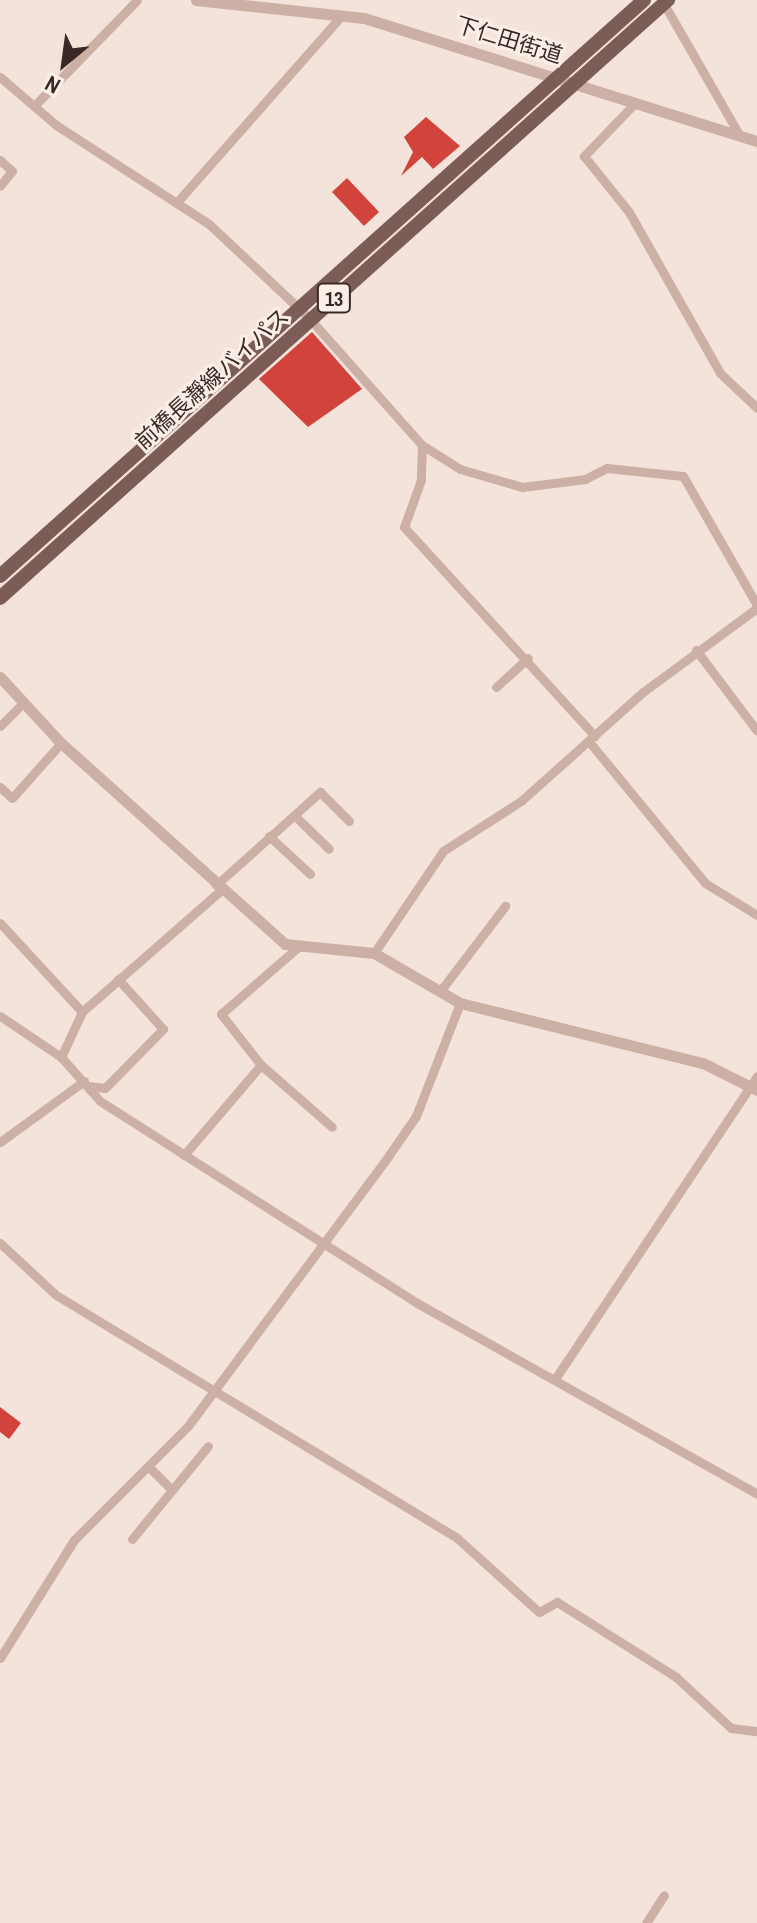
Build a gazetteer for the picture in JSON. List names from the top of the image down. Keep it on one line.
{"streets":{"main road":["13","前橋長瀞線バイパス"],"street":["下仁田街道"]},"crossings":[["下仁田街道","前橋長瀞線バイパス"]],"north":"bottom left"}
